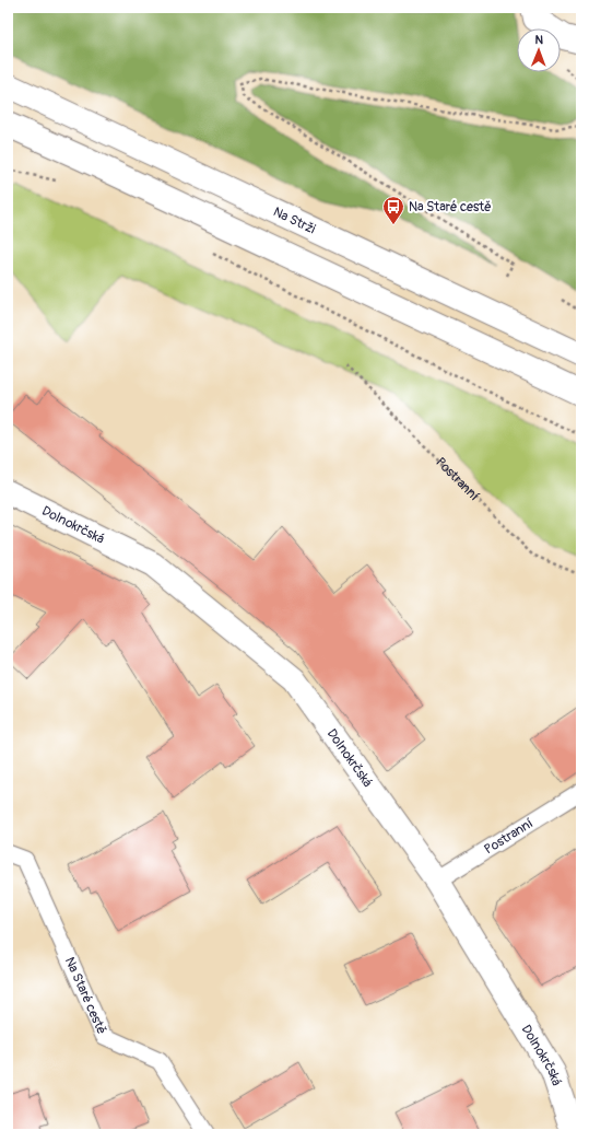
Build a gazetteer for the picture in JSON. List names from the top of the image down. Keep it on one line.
{"streets":{"street":["Na Strži","Dolnokrčská"],"lane":["Postranní","Na Staré cestě"]},"crossings":[["Postranní","Dolnokrčská"]],"places":{"bus stop":["Na Staré cestě"]},"north":"top"}
